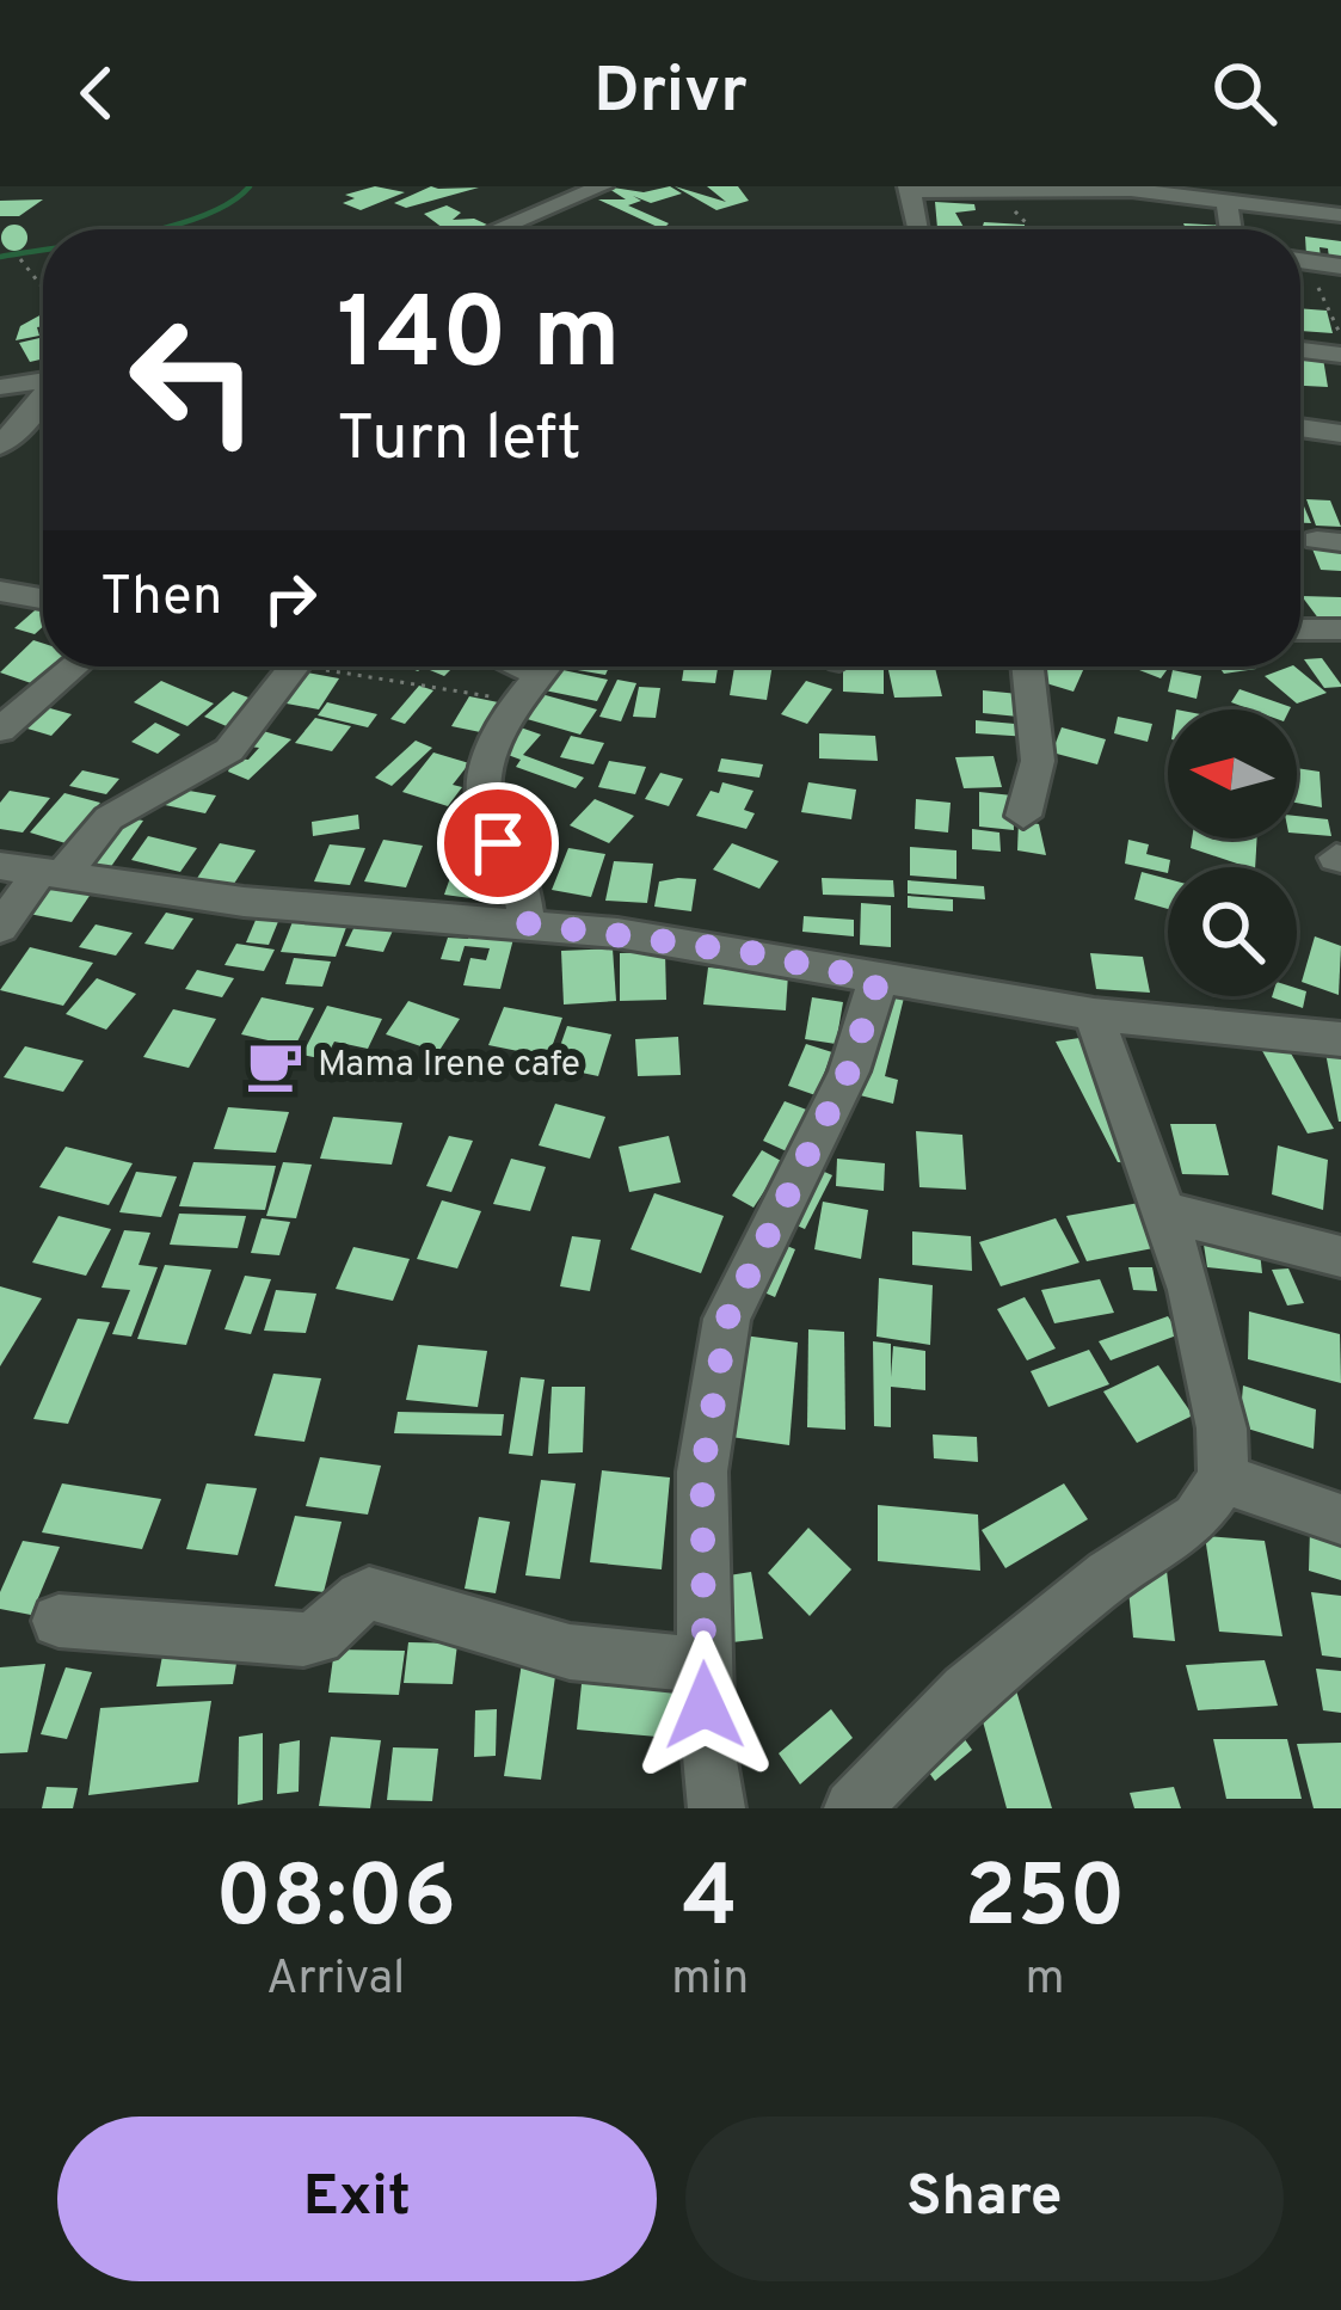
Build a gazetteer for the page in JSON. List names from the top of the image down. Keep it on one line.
{"places":{"cafe":["Mama Irene cafe"]},"north":"left","page":{"header":"Drivr","turn":["140 m","Turn left"],"then":"Then","eta":["08:06","Arrival","4","min","250","m"],"buttons":["Exit","Share"]}}
